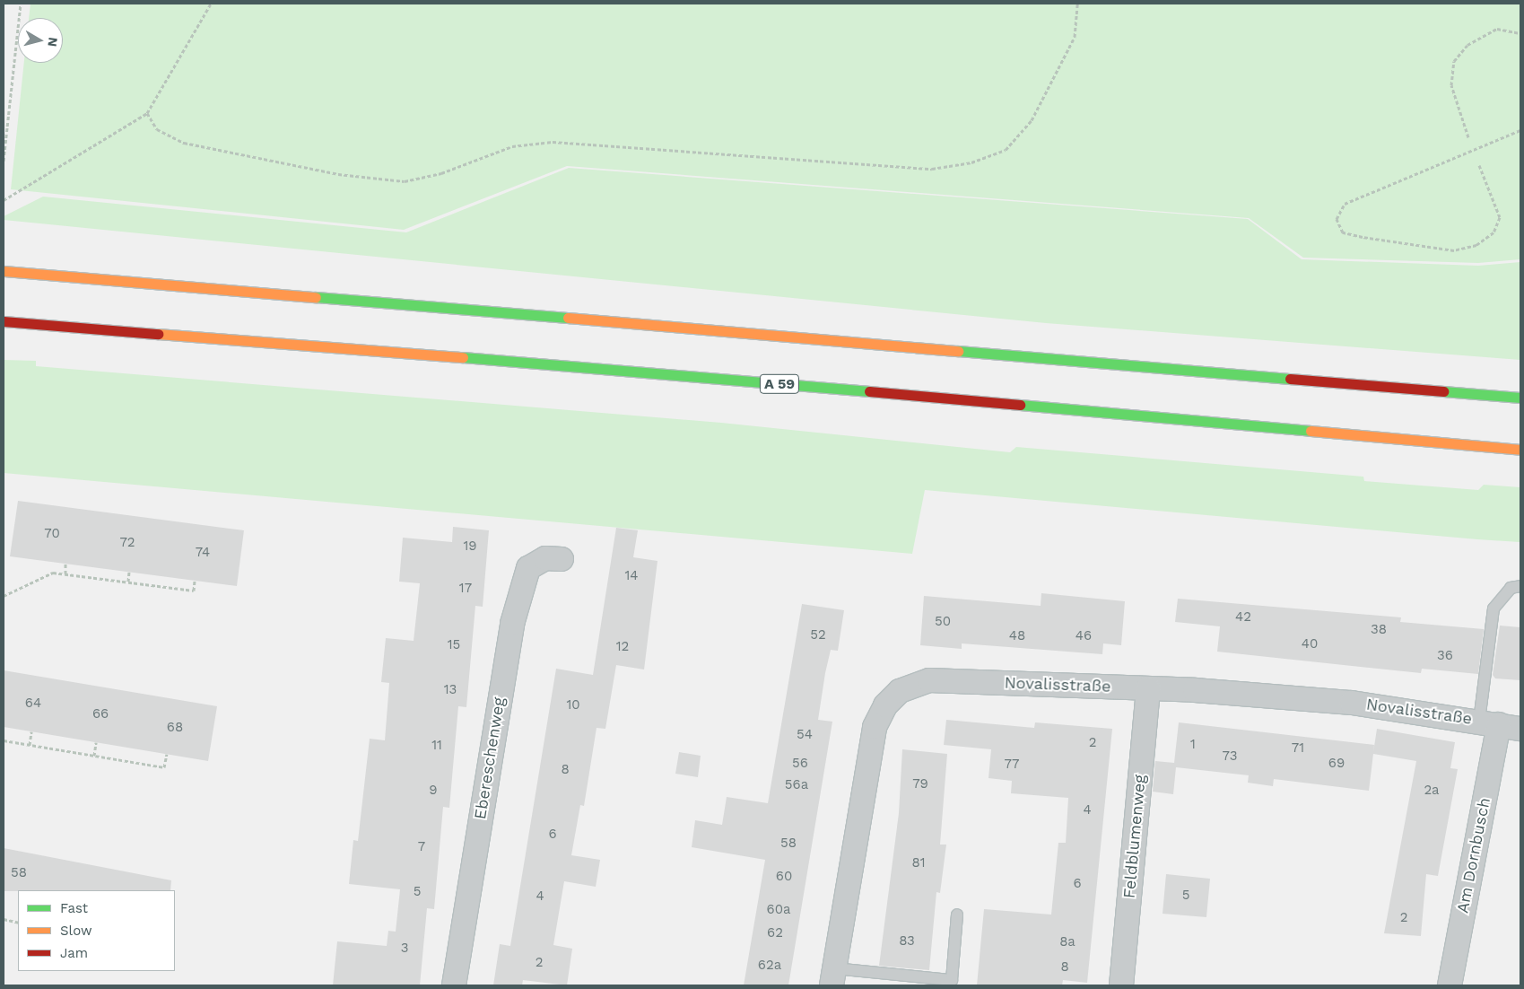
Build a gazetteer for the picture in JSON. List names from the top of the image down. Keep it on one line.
{"streets":{"highway":["A 59"],"street":["Novalisstraße","Ebereschenweg","Feldblumenweg","Am Dornbusch"]},"crossings":[["Novalisstraße","Feldblumenweg"],["Novalisstraße","Am Dornbusch"]],"house_numbers":["70","72","19","74","14","17","42","50","38","52","48","46","40","15","12","36","13","64","10","66","68","54","2","1","11","71","73","56","69","77","8","79","56a","9","2a","4","6","58","7","81","58","60","6","5","5","4","60a","2","62","83","8a","3","2","62a","8"],"legend":["Fast","Slow","Jam"],"north":"right"}
